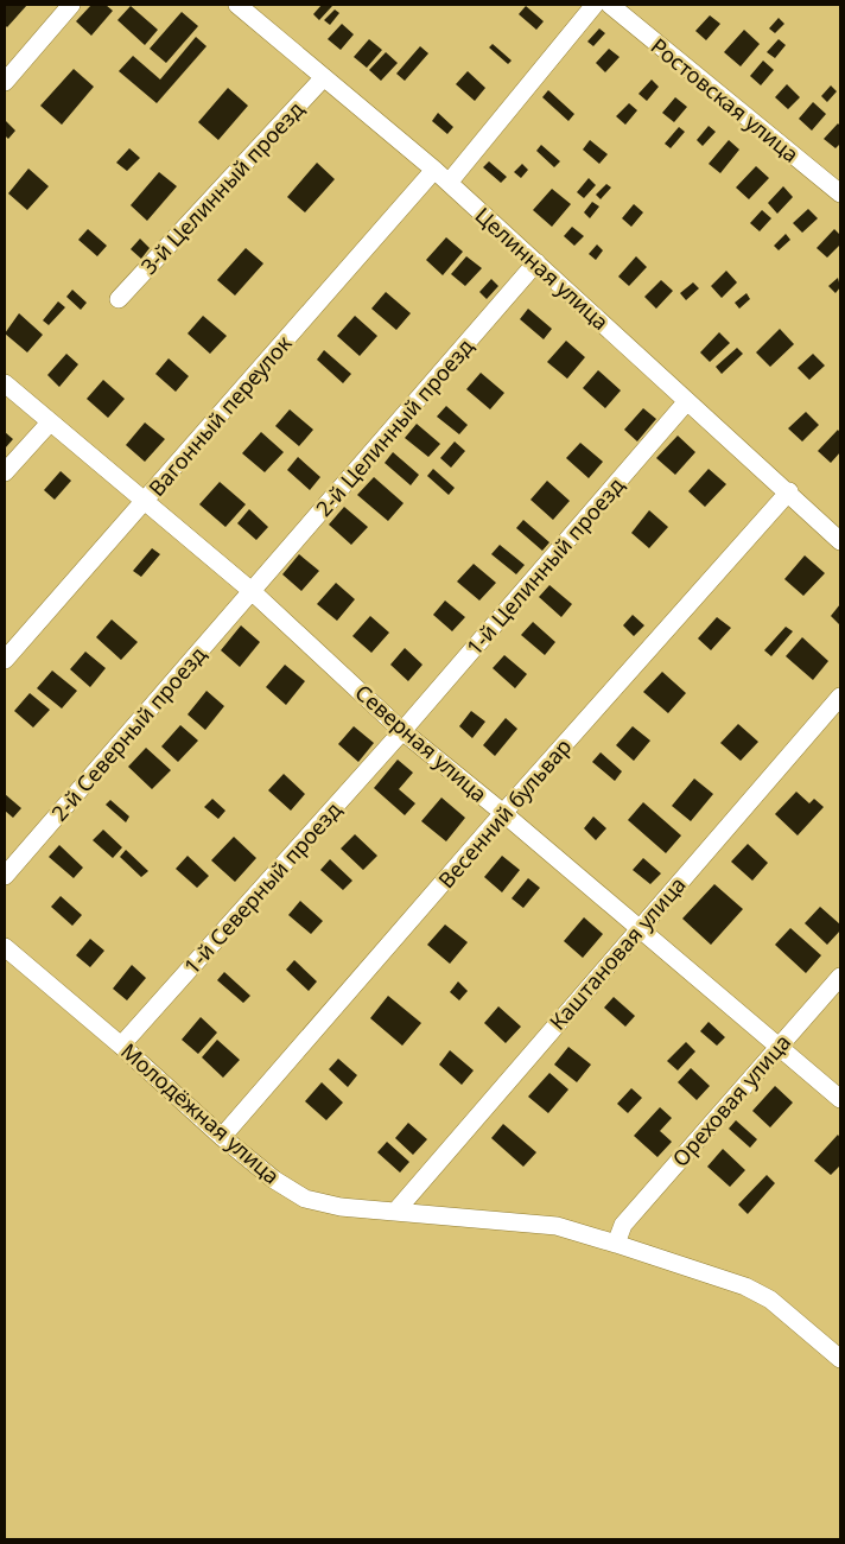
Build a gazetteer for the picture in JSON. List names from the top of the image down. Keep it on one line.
{"streets":{"street":["Ростовская улица","3-й Целинный проезд","Целинная улица","Вагонный переулок","2-й Целинный проезд","1-й Целинный проезд","2-й Северный проезд","Северная улица","Весенний бульвар","1-й Северный проезд","Каштановая улица","Ореховая улица","Молодёжная улица"]},"crossings":[["3-й Целинный проезд","Целинная улица"],["Целинная улица","Вагонный переулок"],["Целинная улица","2-й Целинный проезд"],["Целинная улица","1-й Целинный проезд"],["Целинная улица","Весенний бульвар"],["Вагонный переулок","Северная улица"],["2-й Целинный проезд","2-й Северный проезд"],["2-й Целинный проезд","Северная улица"],["1-й Целинный проезд","Северная улица"],["1-й Целинный проезд","1-й Северный проезд"],["2-й Северный проезд","Северная улица"],["Северная улица","Весенний бульвар"],["Северная улица","1-й Северный проезд"],["Северная улица","Каштановая улица"],["Северная улица","Ореховая улица"],["Весенний бульвар","Молодёжная улица"],["1-й Северный проезд","Молодёжная улица"],["Каштановая улица","Молодёжная улица"],["Ореховая улица","Молодёжная улица"]]}
